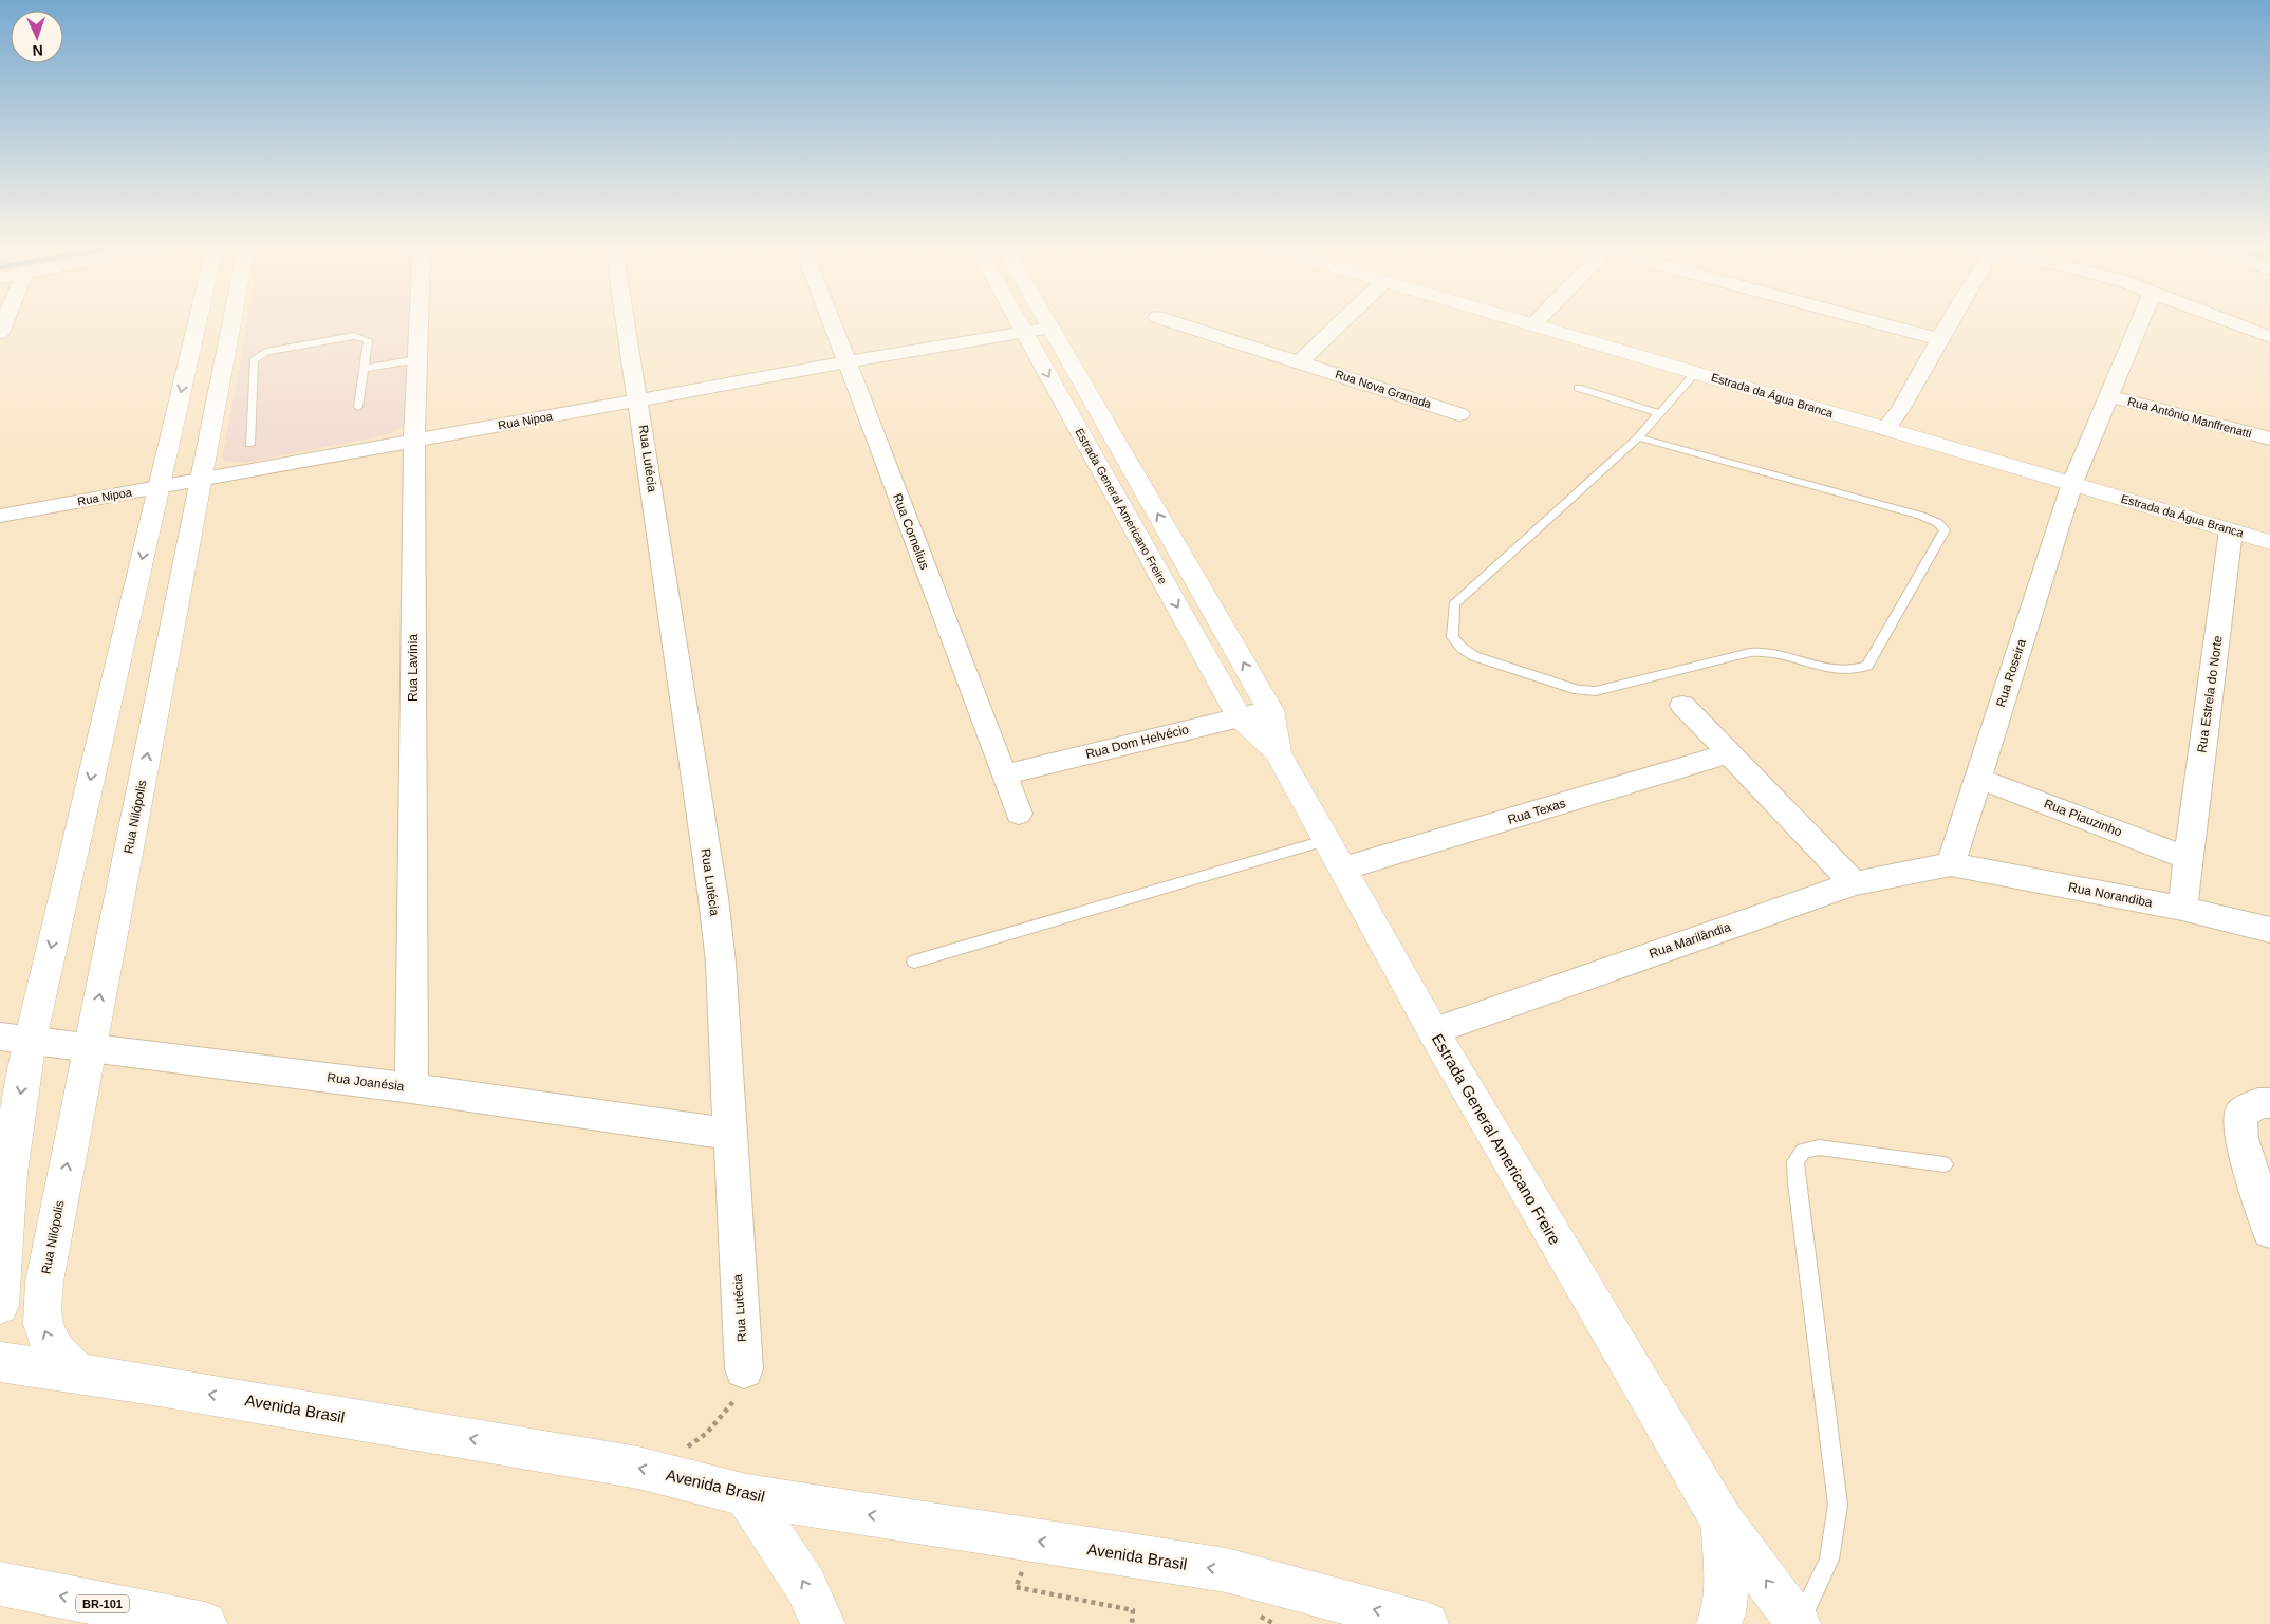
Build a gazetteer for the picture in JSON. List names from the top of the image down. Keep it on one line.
{"streets":{"main road":["Estrada da Água Branca","Estrada General Americano Freire","Rua Nilópolis","Avenida Brasil","BR-101"],"street":["Rua Nova Granada","Rua Antônio Manffrenatti","Rua Nipoa","Rua Lutécia","Rua Cornelius","Rua Lavínia","Rua Roseira","Rua Estrela do Norte","Rua Dom Helvécio","Rua Texas","Rua Piauzinho","Rua Norandiba","Rua Marilândia","Rua Joanésia"]},"crossings":[["Estrada da Água Branca","Rua Roseira"],["Estrada da Água Branca","Rua Estrela do Norte"],["Rua Antônio Manffrenatti","Rua Roseira"],["Rua Nipoa","Rua Lutécia"],["Rua Nipoa","Estrada General Americano Freire"],["Rua Nipoa","Rua Cornelius"],["Rua Nipoa","Rua Lavínia"],["Rua Nipoa","Rua Nilópolis"],["Rua Lutécia","Rua Joanésia"],["Estrada General Americano Freire","Rua Dom Helvécio"],["Estrada General Americano Freire","Rua Texas"],["Estrada General Americano Freire","Rua Marilândia"],["Rua Cornelius","Rua Dom Helvécio"],["Rua Lavínia","Rua Joanésia"],["Rua Roseira","Rua Piauzinho"],["Rua Roseira","Rua Norandiba"],["Rua Roseira","Rua Marilândia"],["Rua Estrela do Norte","Rua Piauzinho"],["Rua Estrela do Norte","Rua Norandiba"],["Rua Nilópolis","Rua Joanésia"],["Rua Nilópolis","Avenida Brasil"],["Rua Norandiba","Rua Marilândia"]],"one_way":["Avenida Brasil"],"north":"bottom"}
